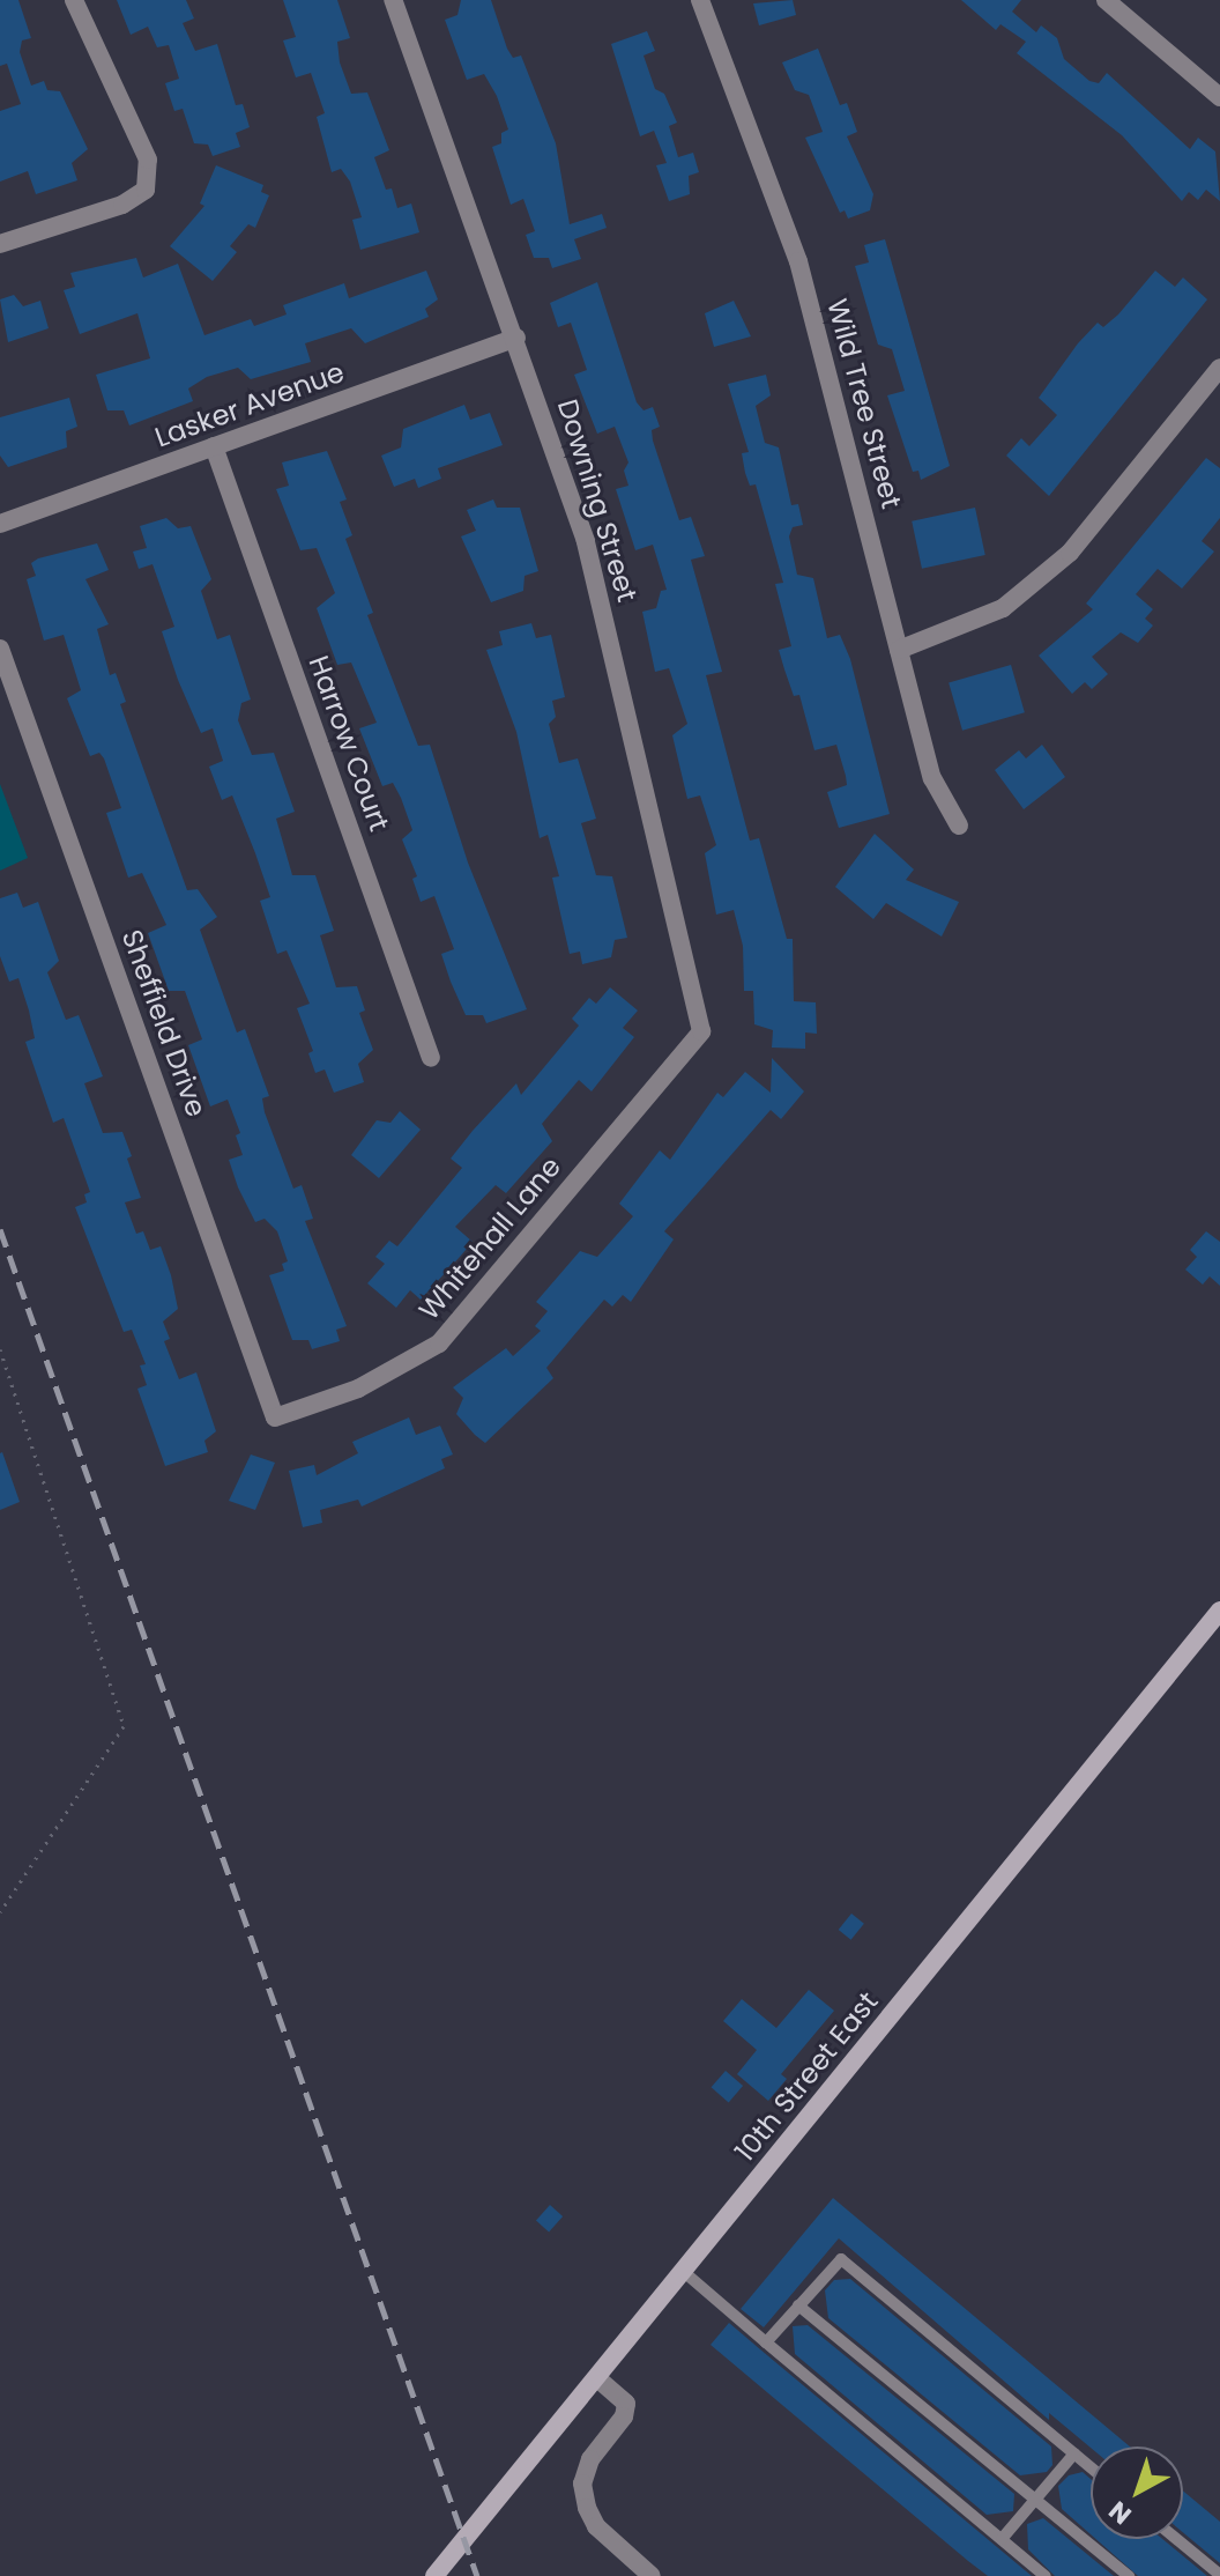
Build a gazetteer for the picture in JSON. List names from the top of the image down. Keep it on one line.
{"streets":{"main road":["10th Street East"],"street":["Wild Tree Street","Lasker Avenue","Downing Street","Harrow Court","Sheffield Drive","Whitehall Lane"]},"crossings":[["Lasker Avenue","Downing Street"],["Lasker Avenue","Harrow Court"],["Downing Street","Whitehall Lane"],["Sheffield Drive","Whitehall Lane"]],"north":"bottom left"}
